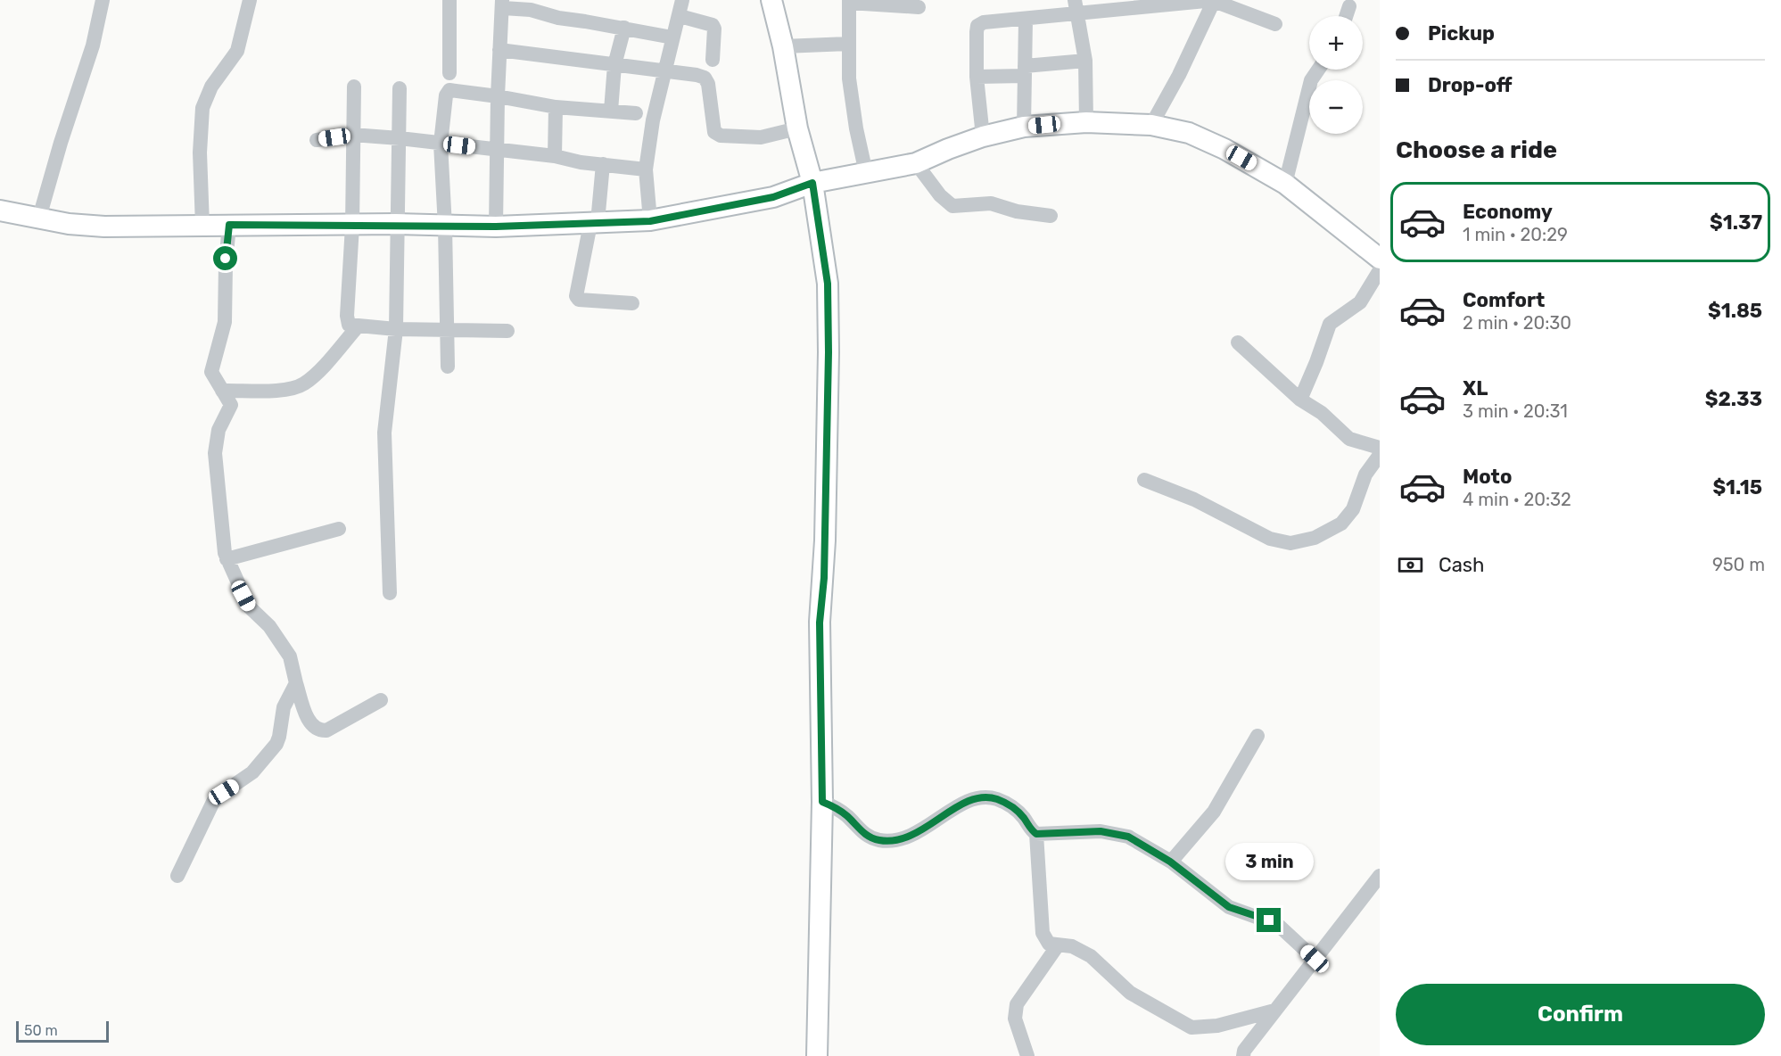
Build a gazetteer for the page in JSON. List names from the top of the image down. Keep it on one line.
{"scale_bar":"50 m","page":{"banner":["Pickup","Drop-off"],"map_buttons":["+","−"],"heading":"Choose a ride","list":[{"name":"Economy","note":"1 min · 20:29","value":"$1.37"},{"name":"Comfort","note":"2 min · 20:30","value":"$1.85"},{"name":"XL","note":"3 min · 20:31","value":"$2.33"},{"name":"Moto","note":"4 min · 20:32","value":"$1.15"}],"pay":["Cash","950 m"],"bubble":"3 min","buttons":"Confirm","scale":"50 m"}}
